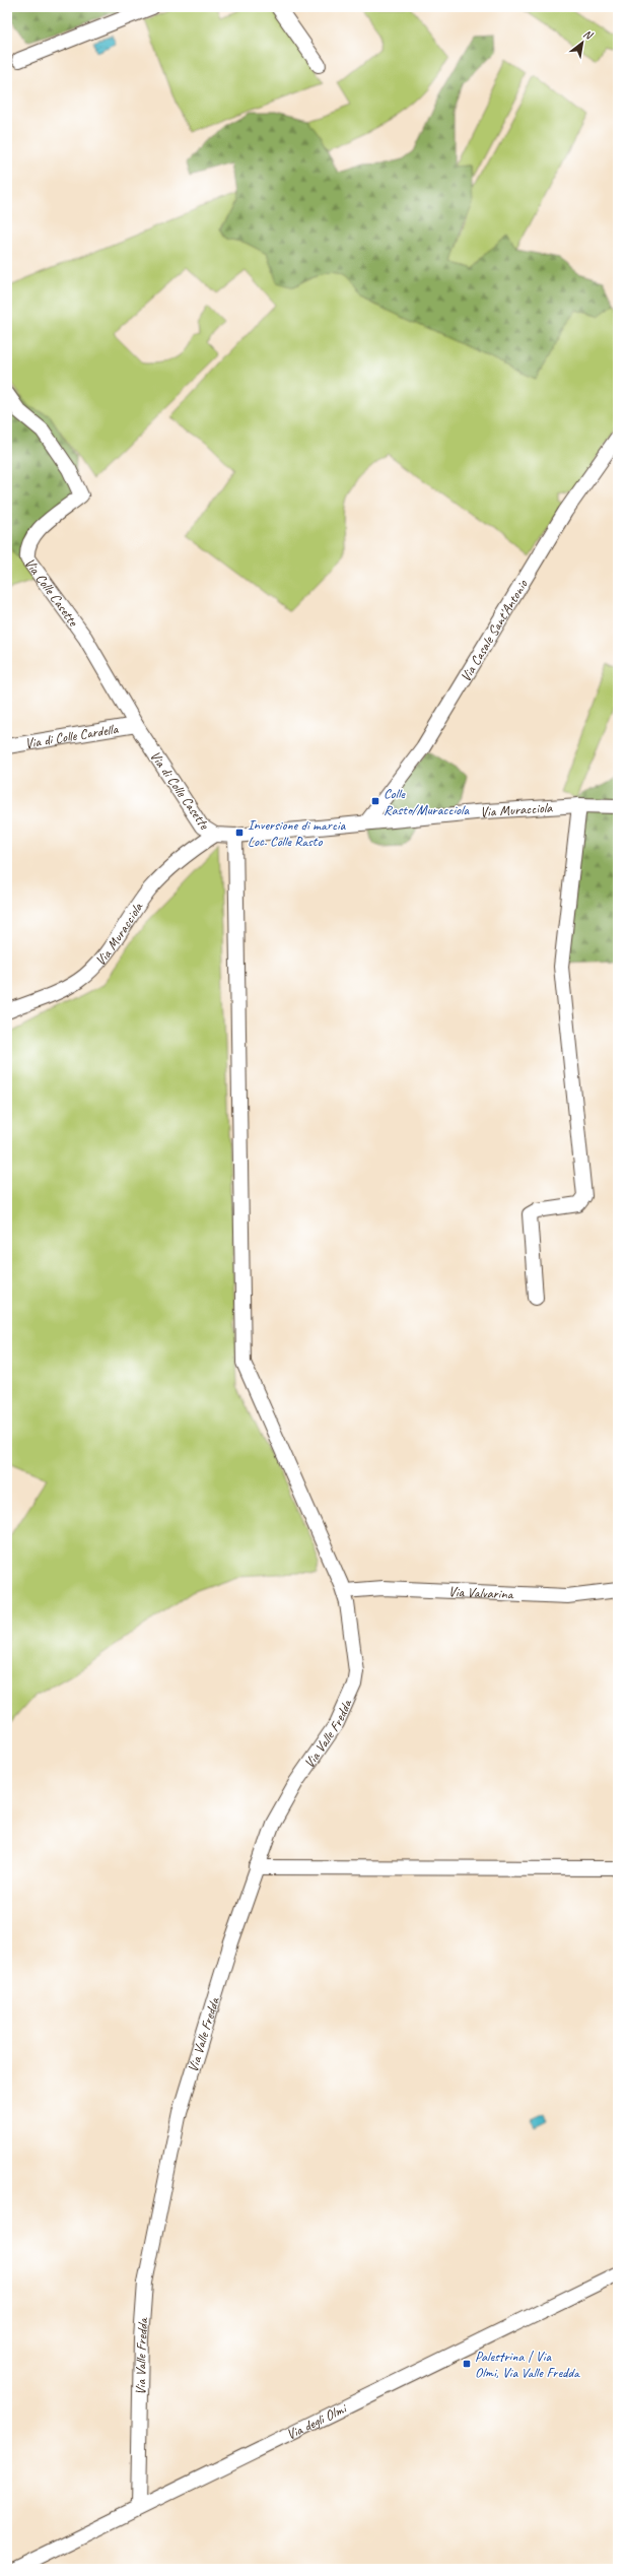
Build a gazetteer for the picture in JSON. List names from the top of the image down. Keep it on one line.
{"streets":{"street":["Via Colle Casette","Via Casale Sant'Antonio","Via di Colle Cardella","Via di Colle Casette","Via Muracciola","Via Valvarina","Via Valle Fredda","Via degli Olmi"]},"crossings":[["Via Colle Casette","Via di Colle Cardella"],["Via Colle Casette","Via di Colle Casette"],["Via Casale Sant'Antonio","Via Muracciola"],["Via di Colle Cardella","Via di Colle Casette"],["Via di Colle Casette","Via Muracciola"],["Via di Colle Casette","Via Valle Fredda"],["Via Muracciola","Via Valle Fredda"],["Via Valvarina","Via Valle Fredda"],["Via Valle Fredda","Via degli Olmi"]],"places":{"transit":["Colle Rasto/Muracciola","Inversione di marcia Loc. Colle Rasto","Palestrina | Via Olmi, Via Valle Fredda"]},"north":"top right"}
